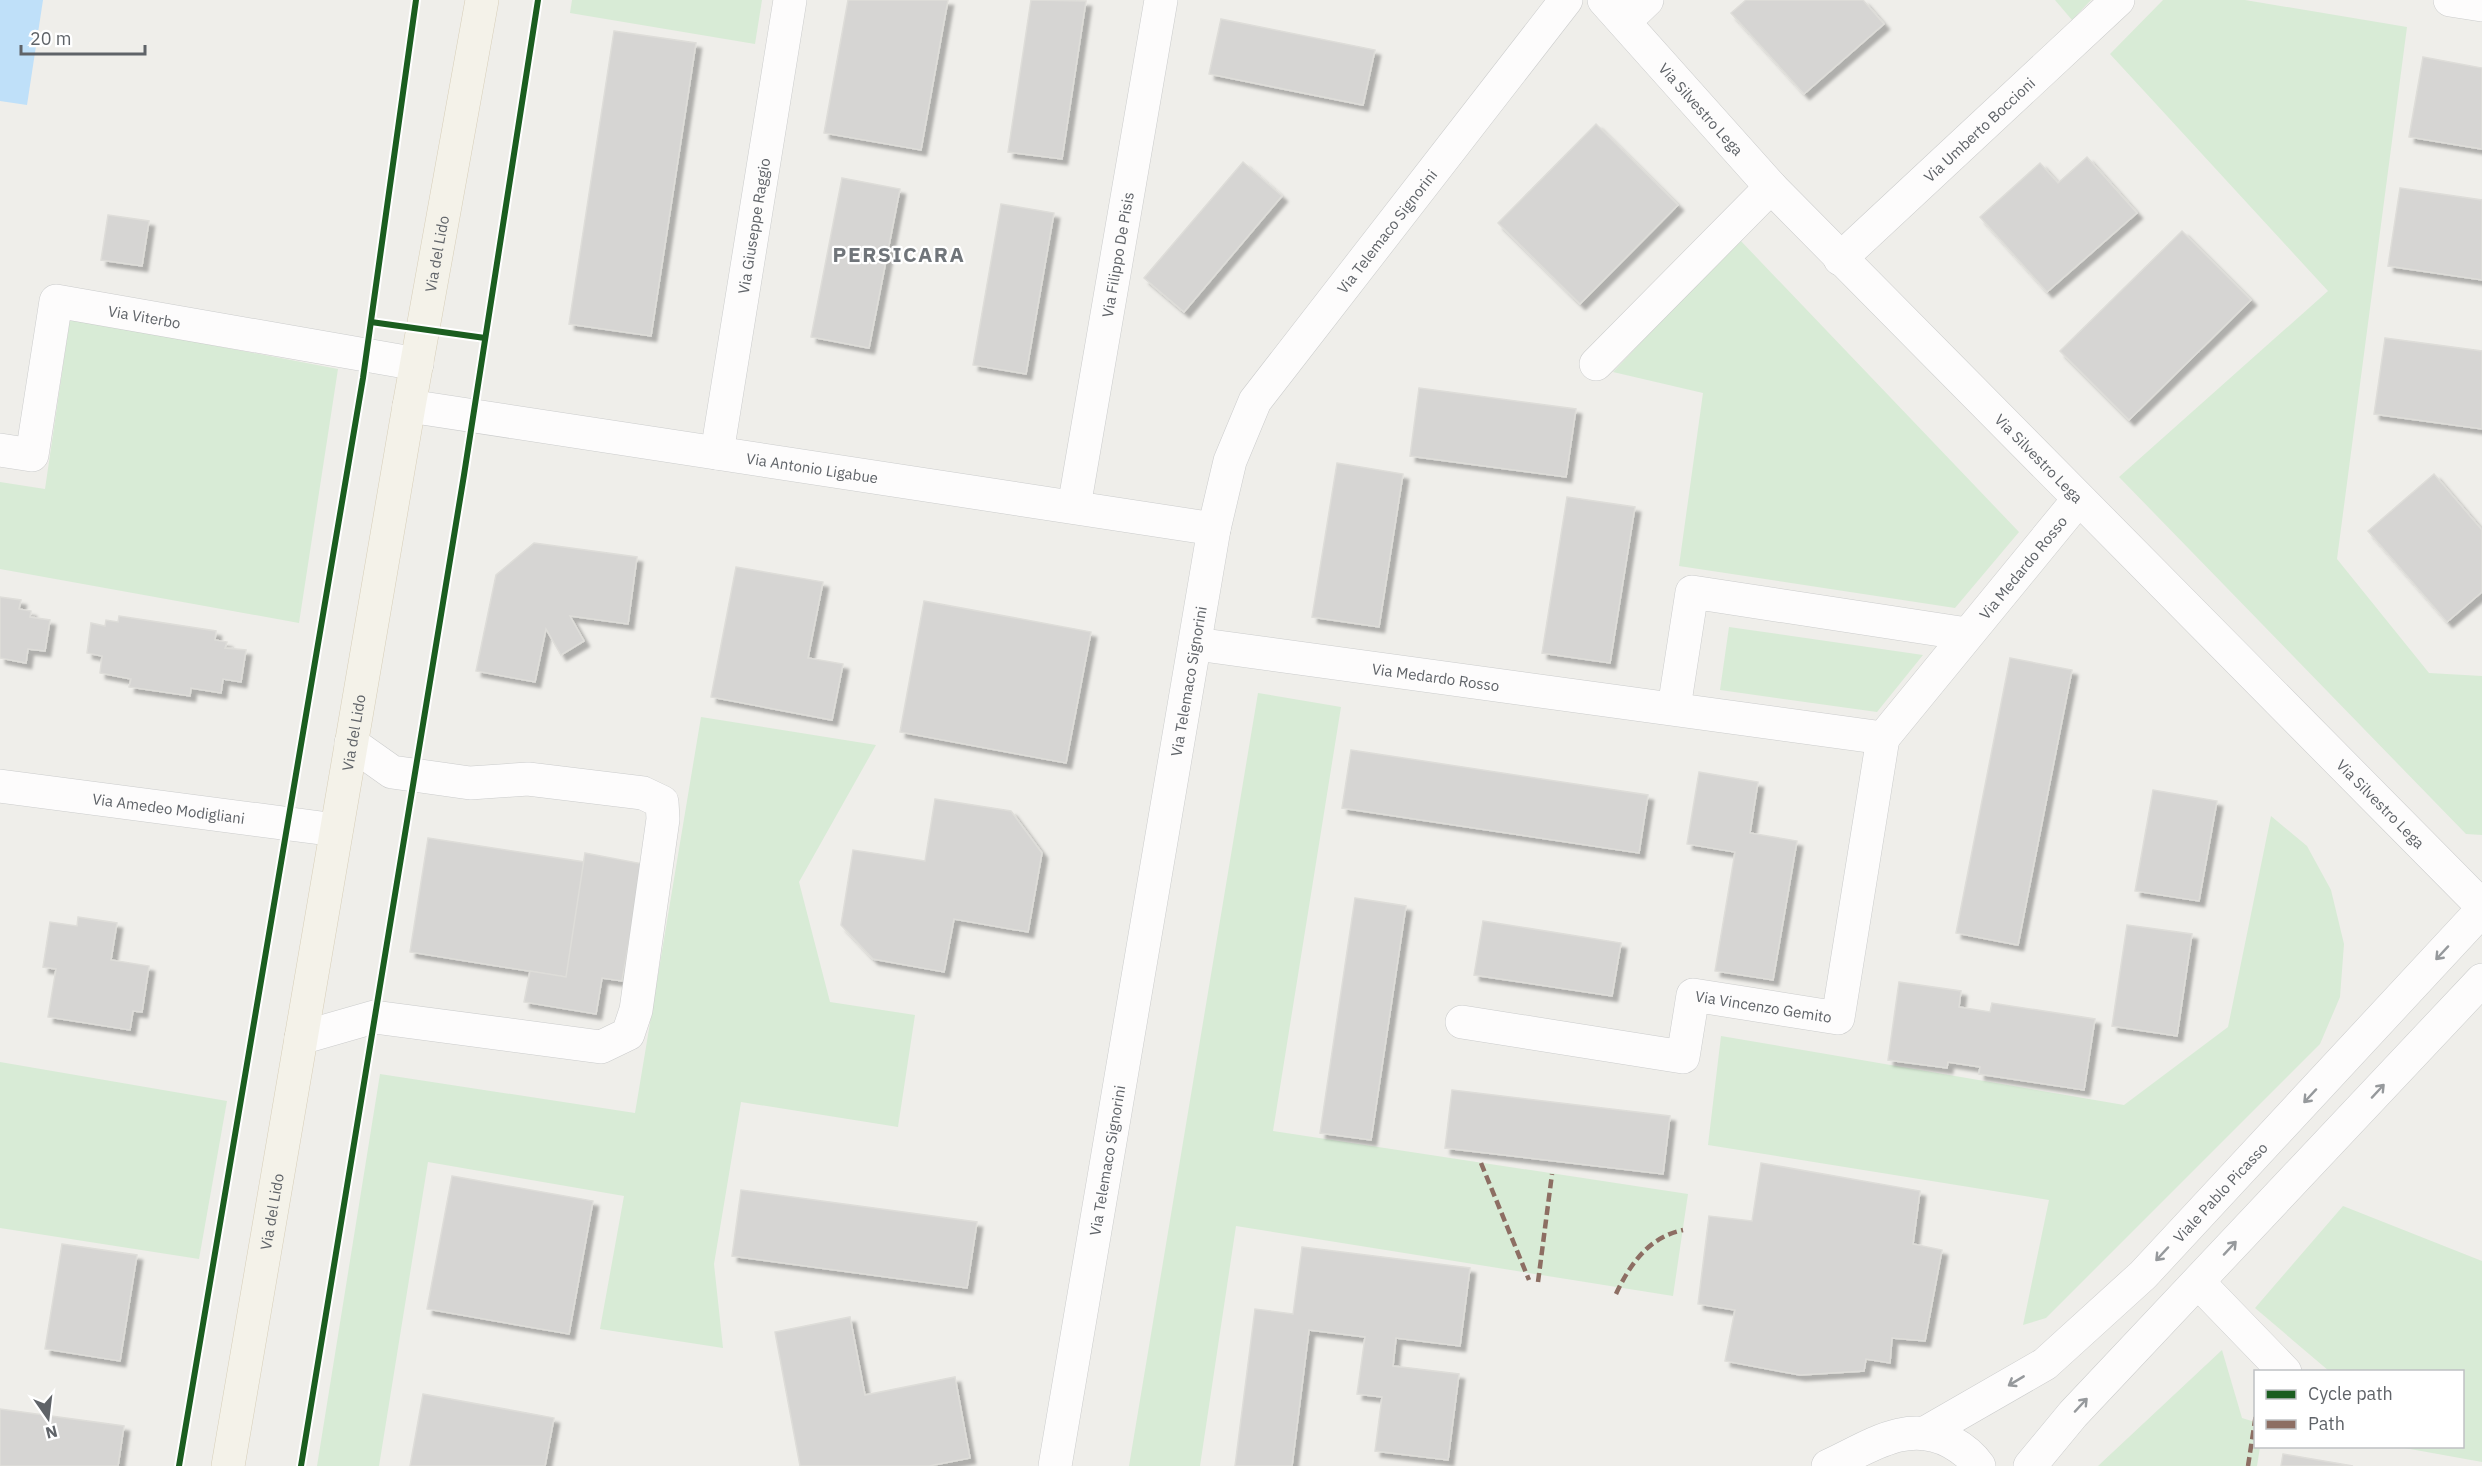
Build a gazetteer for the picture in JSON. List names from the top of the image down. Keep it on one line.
{"streets":{"main road":["Via del Lido"],"street":["Via Silvestro Lega","Via Umberto Boccioni","Via Giuseppe Raggio","Via Telemaco Signorini","Via Filippo De Pisis","Via Viterbo","Via Antonio Ligabue","Via Medardo Rosso","Via Amedeo Modigliani","Via Vincenzo Gemito","Viale Pablo Picasso"]},"crossings":[["Via Silvestro Lega","Via Umberto Boccioni"],["Via Silvestro Lega","Via Medardo Rosso"],["Via Silvestro Lega","Viale Pablo Picasso"],["Via Giuseppe Raggio","Via Antonio Ligabue"],["Via Telemaco Signorini","Via Antonio Ligabue"],["Via Telemaco Signorini","Via Medardo Rosso"],["Via del Lido","Via Viterbo"],["Via del Lido","Via Antonio Ligabue"],["Via del Lido","Via Amedeo Modigliani"],["Via Filippo De Pisis","Via Antonio Ligabue"],["Via Medardo Rosso","Via Vincenzo Gemito"]],"districts":["PERSICARA"],"legend":["Cycle path","Path"],"scale_bar":"20 m","north":"bottom"}
